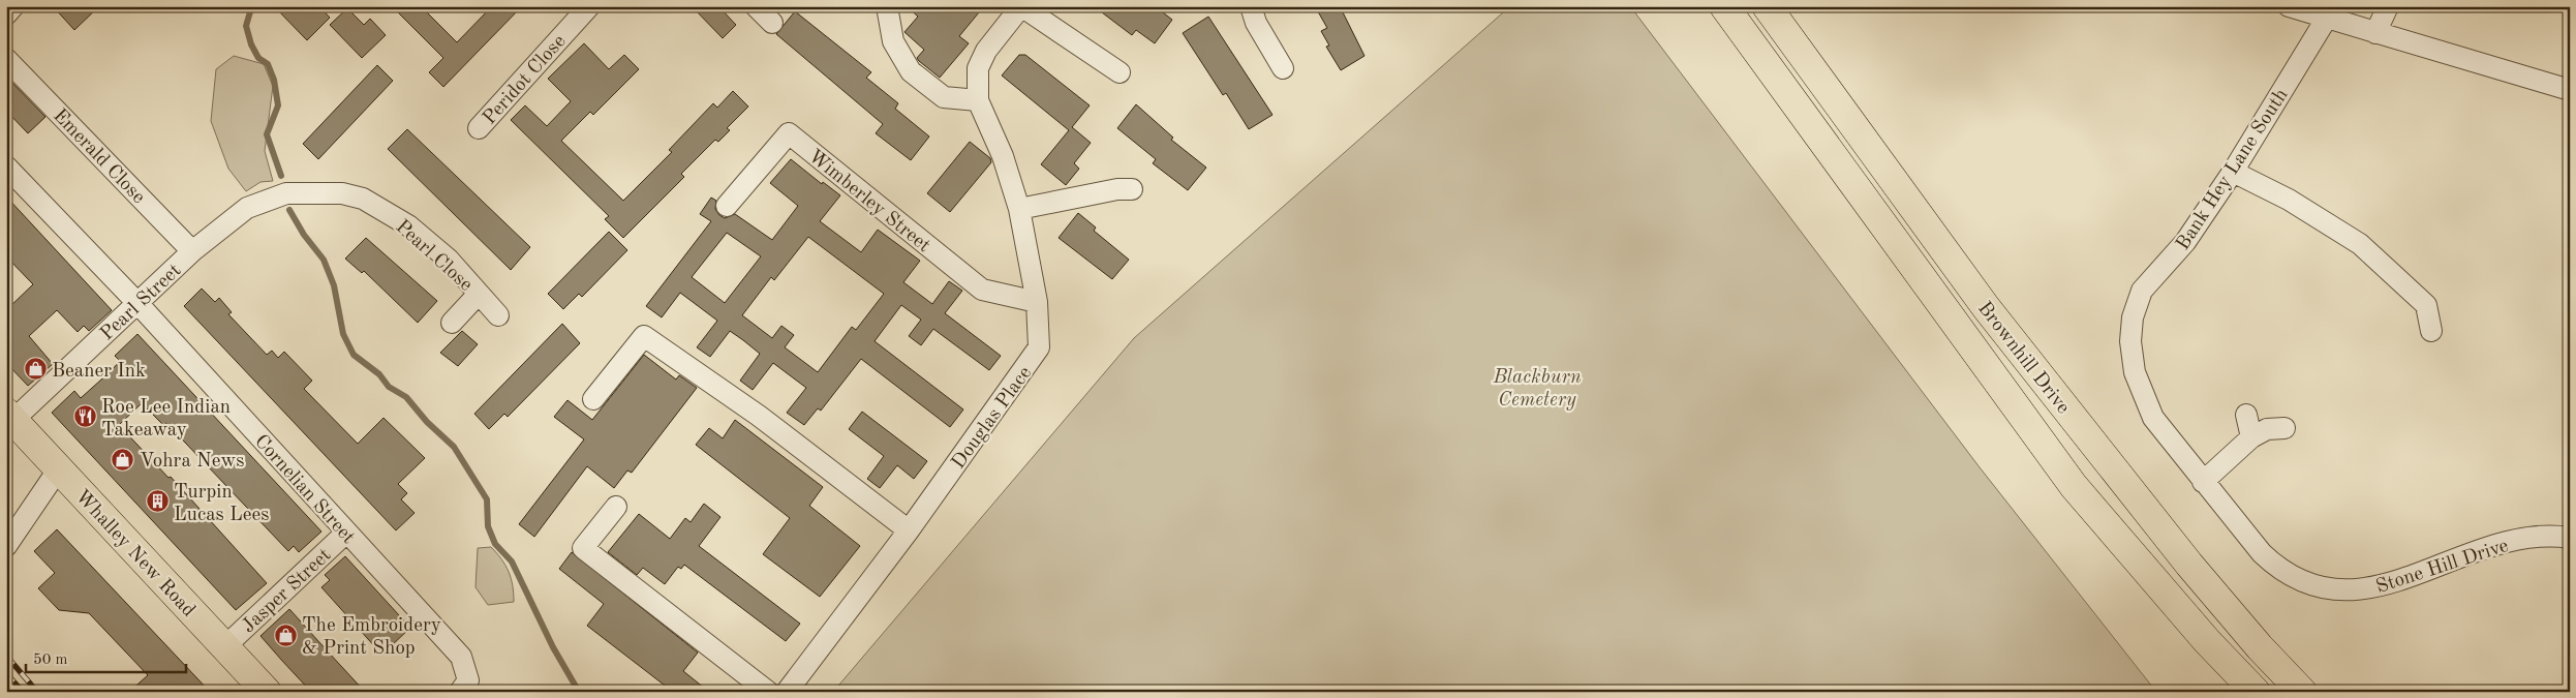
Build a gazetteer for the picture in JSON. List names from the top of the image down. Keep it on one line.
{"streets":{"highway":["Brownhill Drive","Whalley New Road"],"street":["Peridot Close","Emerald Close","Bank Hey Lane South","Wimberley Street","Pearl Close","Pearl Street","Douglas Place","Cornelian Street","Stone Hill Drive","Jasper Street"]},"crossings":[["Emerald Close","Pearl Street"],["Bank Hey Lane South","Stone Hill Drive"],["Wimberley Street","Douglas Place"],["Pearl Close","Pearl Street"],["Pearl Street","Cornelian Street"],["Pearl Street","Whalley New Road"],["Cornelian Street","Jasper Street"],["Whalley New Road","Jasper Street"]],"parks":["Blackburn Cemetery"],"places":{"shop":["Beaner Ink","Vohra News","The Embroidery & Print Shop"],"restaurant":["Roe Lee Indian Takeaway"],"building":["Turpin Lucas Lees"]},"scale_bar":"50 m"}
